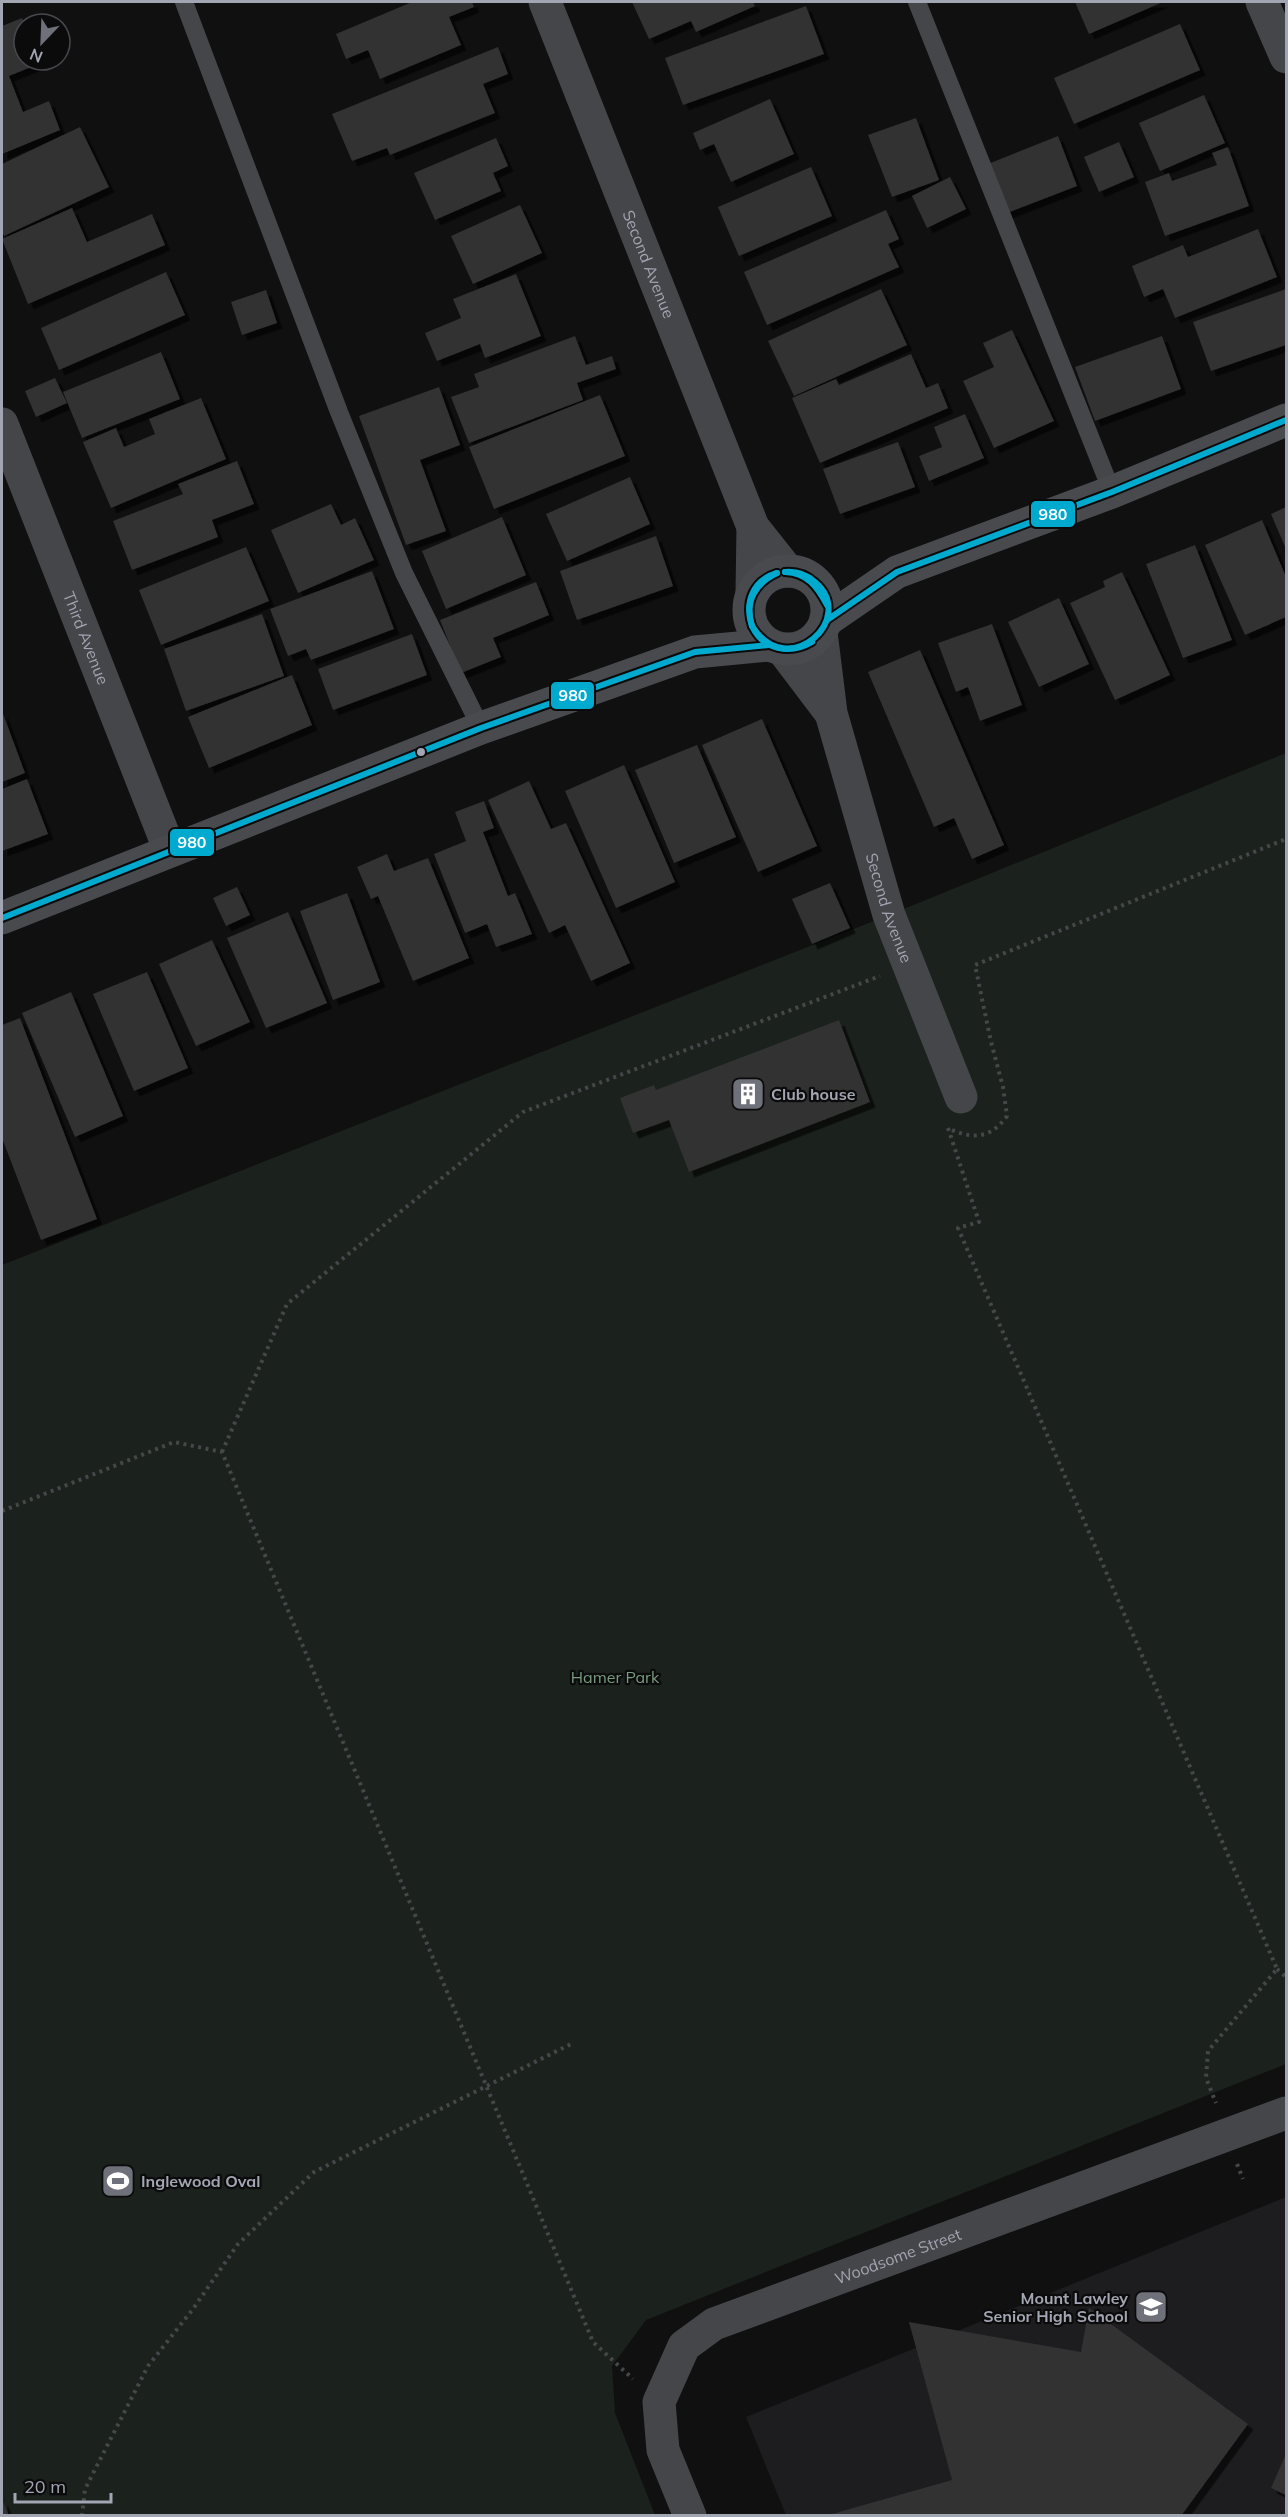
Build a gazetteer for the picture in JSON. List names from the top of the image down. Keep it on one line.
{"streets":{"street":["Second Avenue","Third Avenue","Woodsome Street"]},"parks":["Hamer Park"],"places":{"building":["Club house"],"sports":["Inglewood Oval"],"school or university":["Mount Lawley Senior High School"]},"lines":["transit line 980"],"scale_bar":"20 m","north":"bottom left"}
